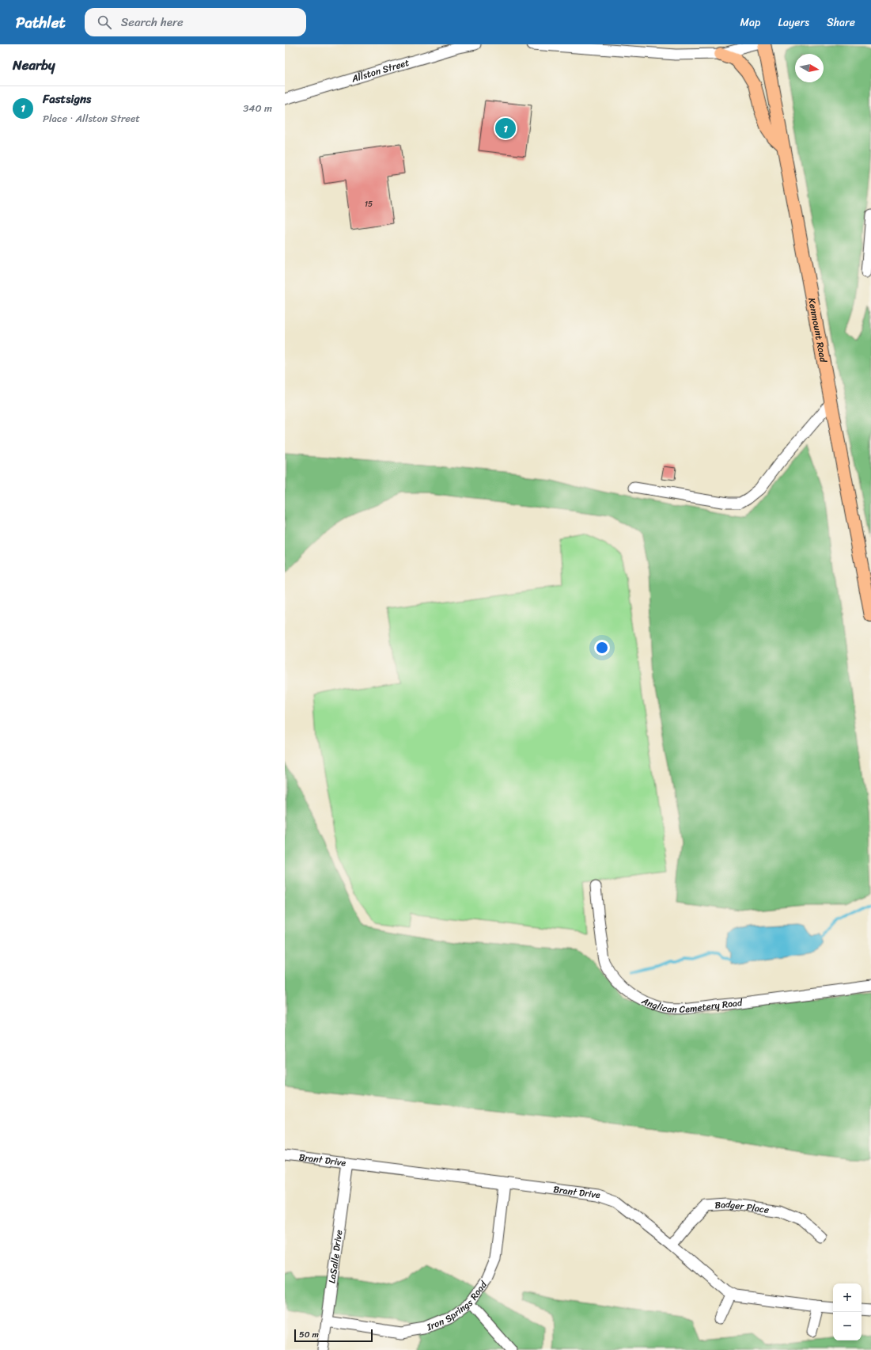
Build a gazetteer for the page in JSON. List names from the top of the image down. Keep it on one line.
{"streets":{"main road":["Kenmount Road"],"street":["Allston Street","Anglican Cemetery Road","Brant Drive","Badger Place","LaSalle Drive","Iron Springs Road"]},"crossings":[["Brant Drive","Badger Place"],["Brant Drive","LaSalle Drive"],["Brant Drive","Iron Springs Road"],["LaSalle Drive","Iron Springs Road"]],"house_numbers":["15"],"scale_bar":"50 m","north":"right","page":{"header":"Pathlet","search":"Search here","nav":["Map","Layers","Share"],"heading":"Nearby","list":[{"mark":"1","name":"Fastsigns","note":"Place · Allston Street","value":"340 m"}],"pins":"1","map_buttons":["+","−"],"scale":"50 m"}}
